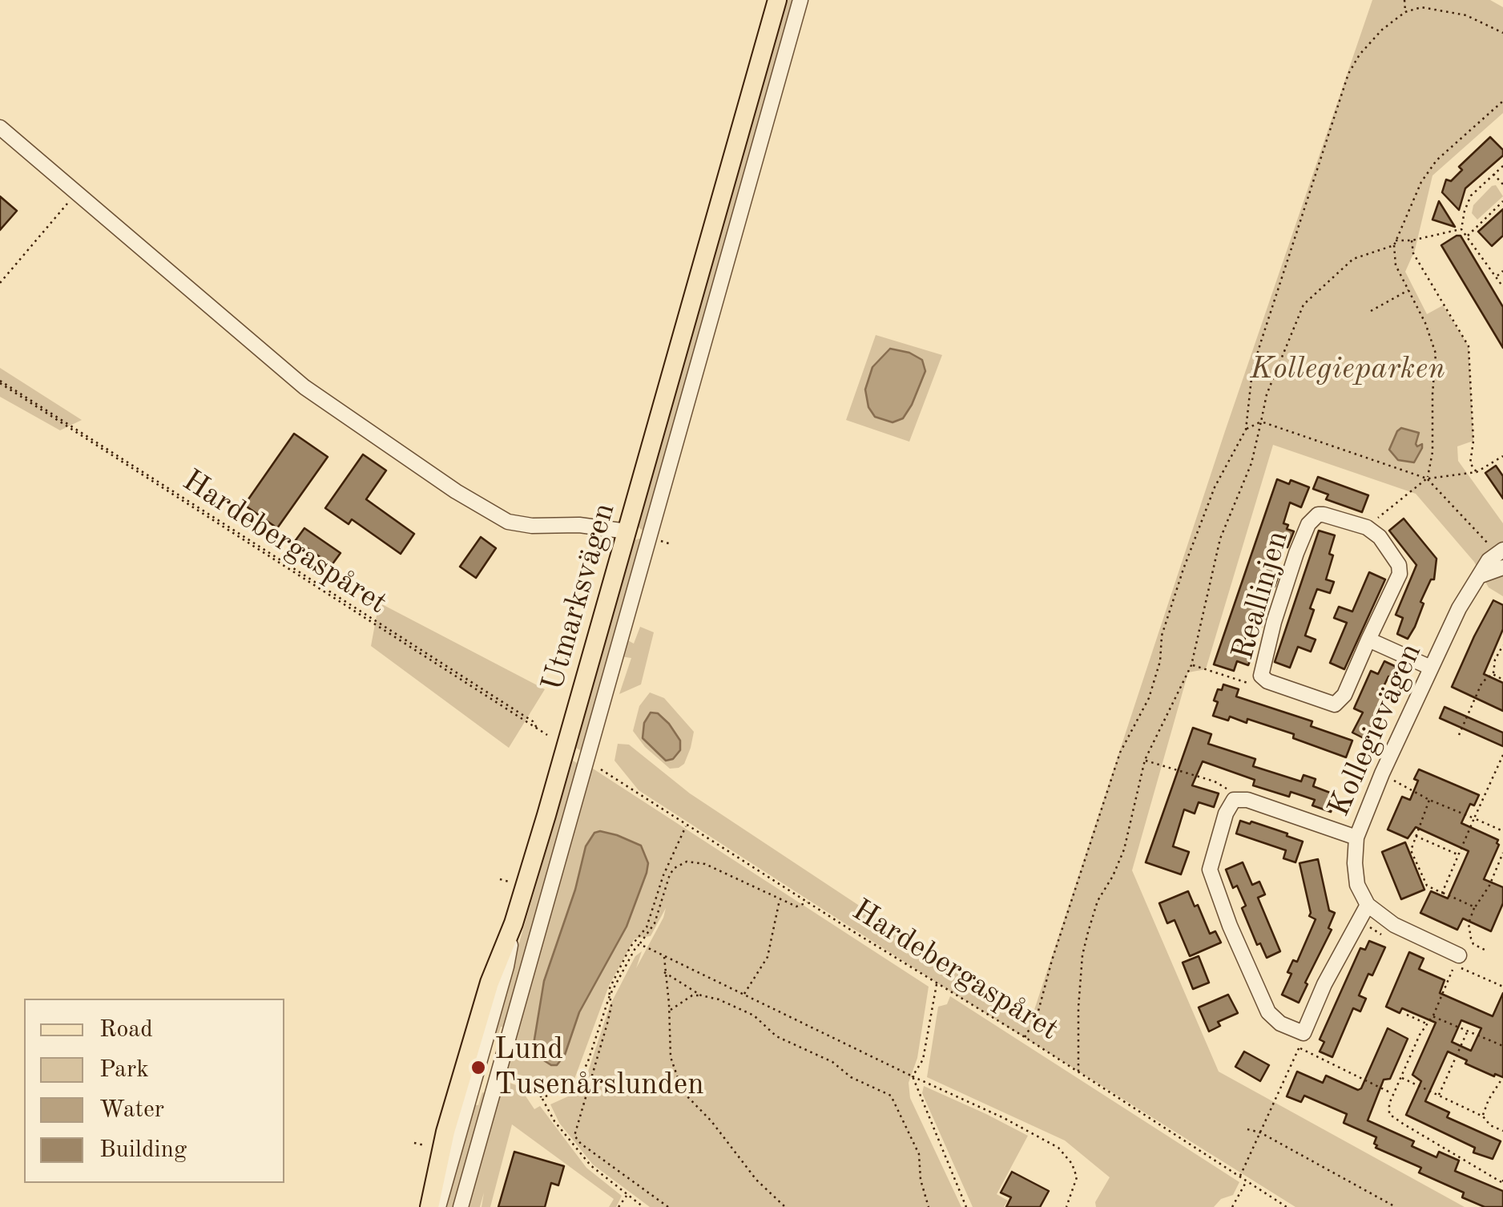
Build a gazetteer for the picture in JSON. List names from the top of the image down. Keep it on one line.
{"streets":{"main road":["Utmarksvägen"],"street":["Reallinjen","Kollegievägen"],"path":["Hardebergaspåret"]},"parks":["Kollegieparken"],"places":["Lund Tusenårslunden"],"legend":["Road","Park","Water","Building"]}
